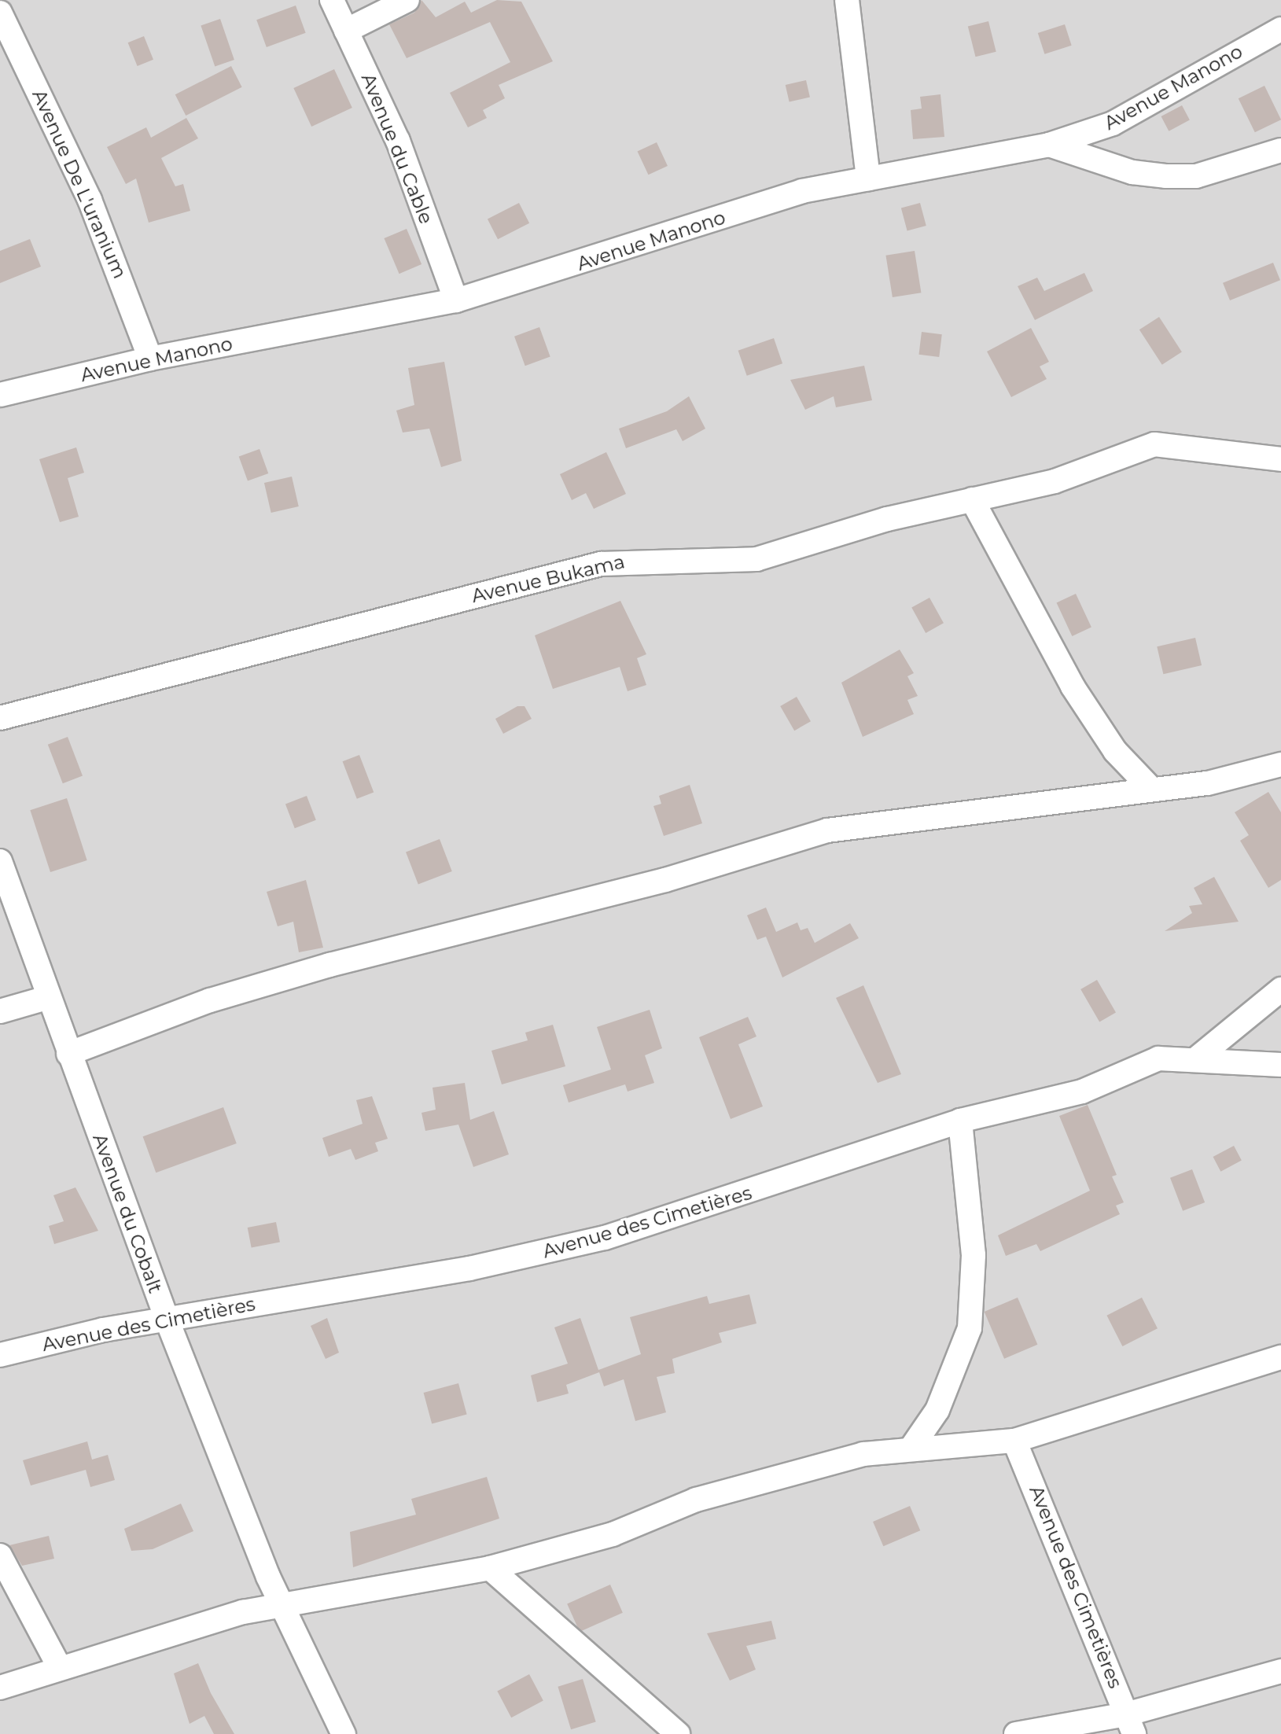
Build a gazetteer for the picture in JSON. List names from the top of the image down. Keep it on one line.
{"streets":{"street":["Avenue Manono","Avenue du Cable","Avenue De L'uranium","Avenue Bukama","Avenue du Cobalt","Avenue des Cimetières"]},"crossings":[["Avenue Manono","Avenue du Cable"],["Avenue Manono","Avenue De L'uranium"],["Avenue du Cobalt","Avenue des Cimetières"]]}
